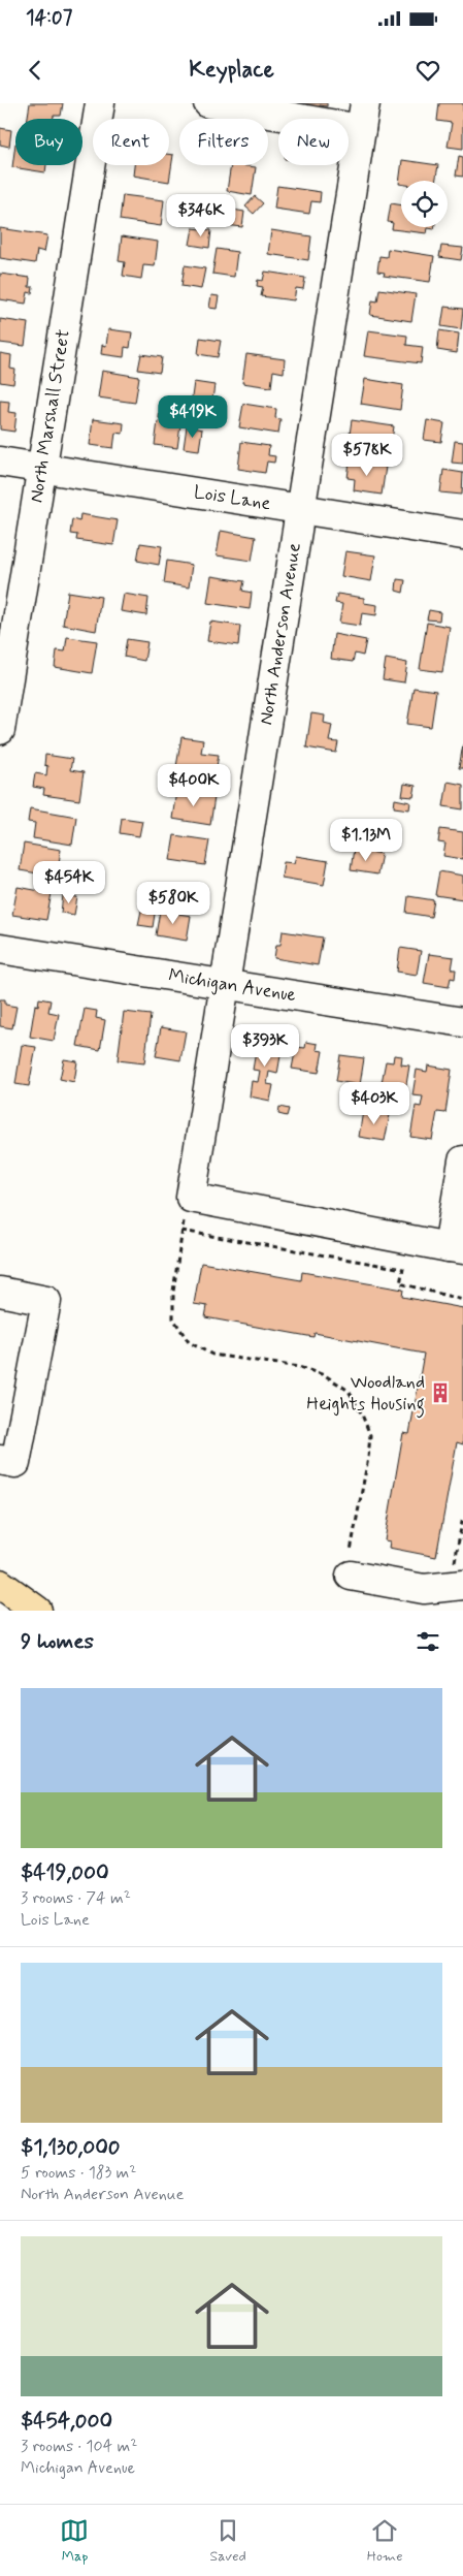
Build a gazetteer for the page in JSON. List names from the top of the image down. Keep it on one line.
{"streets":{"street":["North Marshall Street","Lois Lane","North Anderson Avenue","Michigan Avenue"]},"crossings":[["North Marshall Street","Lois Lane"],["Lois Lane","North Anderson Avenue"],["North Anderson Avenue","Michigan Avenue"]],"places":{"building":["Woodland Heights Housing"]},"page":{"status":"14:07","header":"Keyplace","chip":["Buy","Rent","Filters","New"],"price":["$346K","$419K","$578K","$400K","$1.13M","$454K","$580K","$393K","$403K"],"heading":"9 homes","list":[{"name":"$419,000","note":"3 rooms · 74 m² · Lois Lane"},{"name":"$1,130,000","note":"5 rooms · 183 m² · North Anderson Avenue"},{"name":"$454,000","note":"3 rooms · 104 m² · Michigan Avenue"}],"tabs":["Map","Saved","Home"]}}
